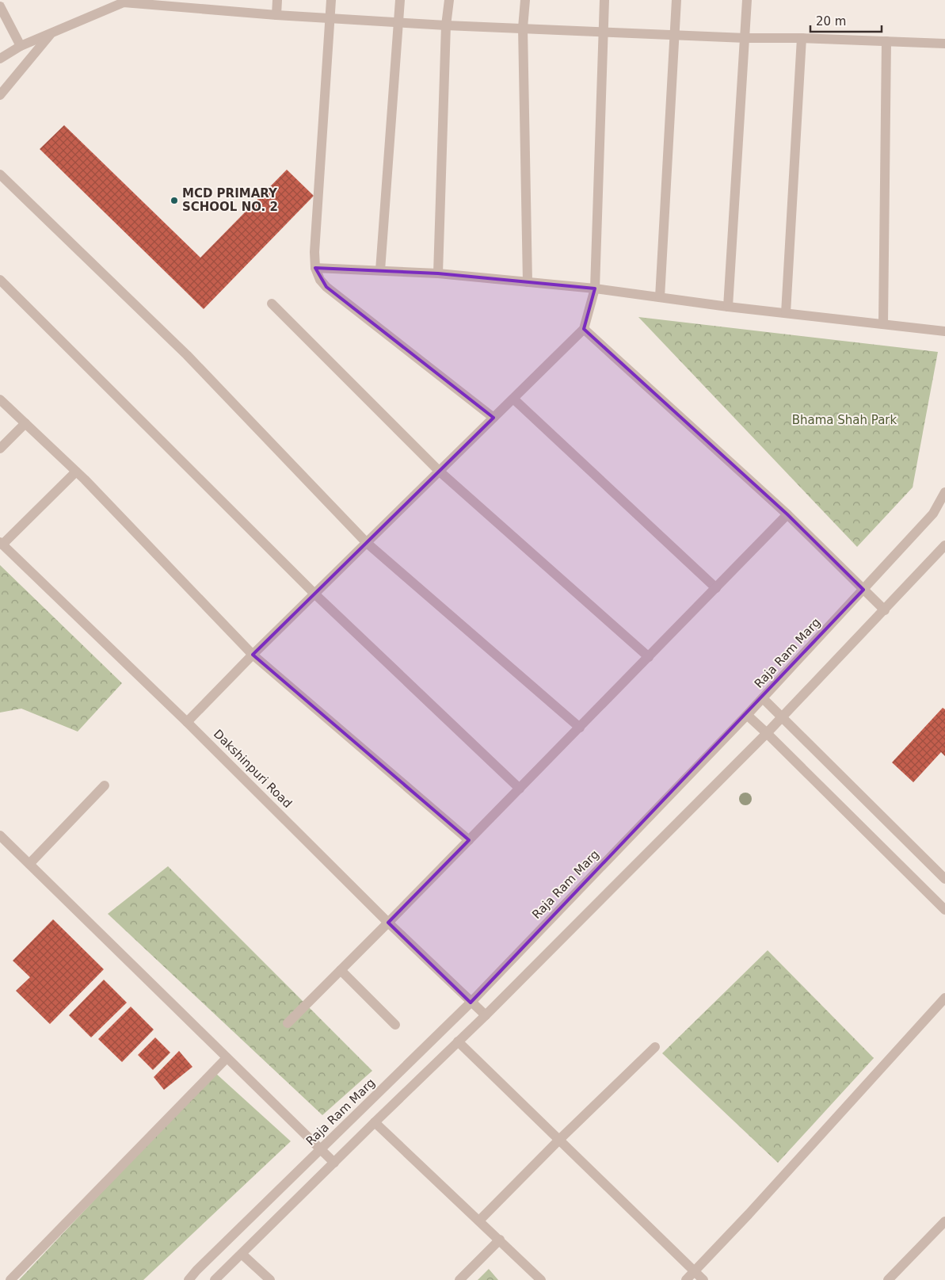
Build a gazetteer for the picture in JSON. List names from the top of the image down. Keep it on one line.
{"streets":{"street":["Raja Ram Marg","Dakshinpuri Road"]},"crossings":[["Raja Ram Marg","Dakshinpuri Road"]],"parks":["Bhama Shah Park"],"places":["MCD PRIMARY SCHOOL NO. 2"],"scale_bar":"20 m"}
